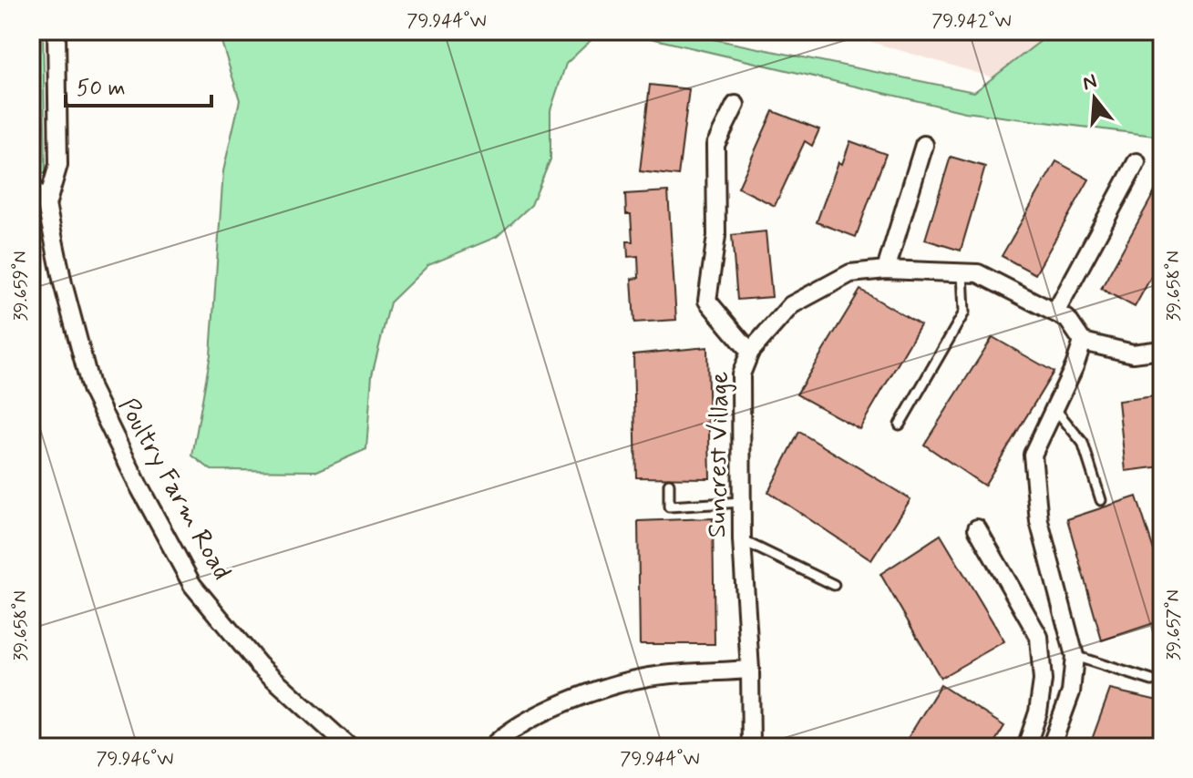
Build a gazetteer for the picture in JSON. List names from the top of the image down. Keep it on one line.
{"streets":{"street":["Suncrest Village","Poultry Farm Road"]},"scale_bar":"50 m","north":"top","coordinates":["79.944°W","79.942°W","39.658°N","39.659°N","39.657°N","79.946°W"]}
